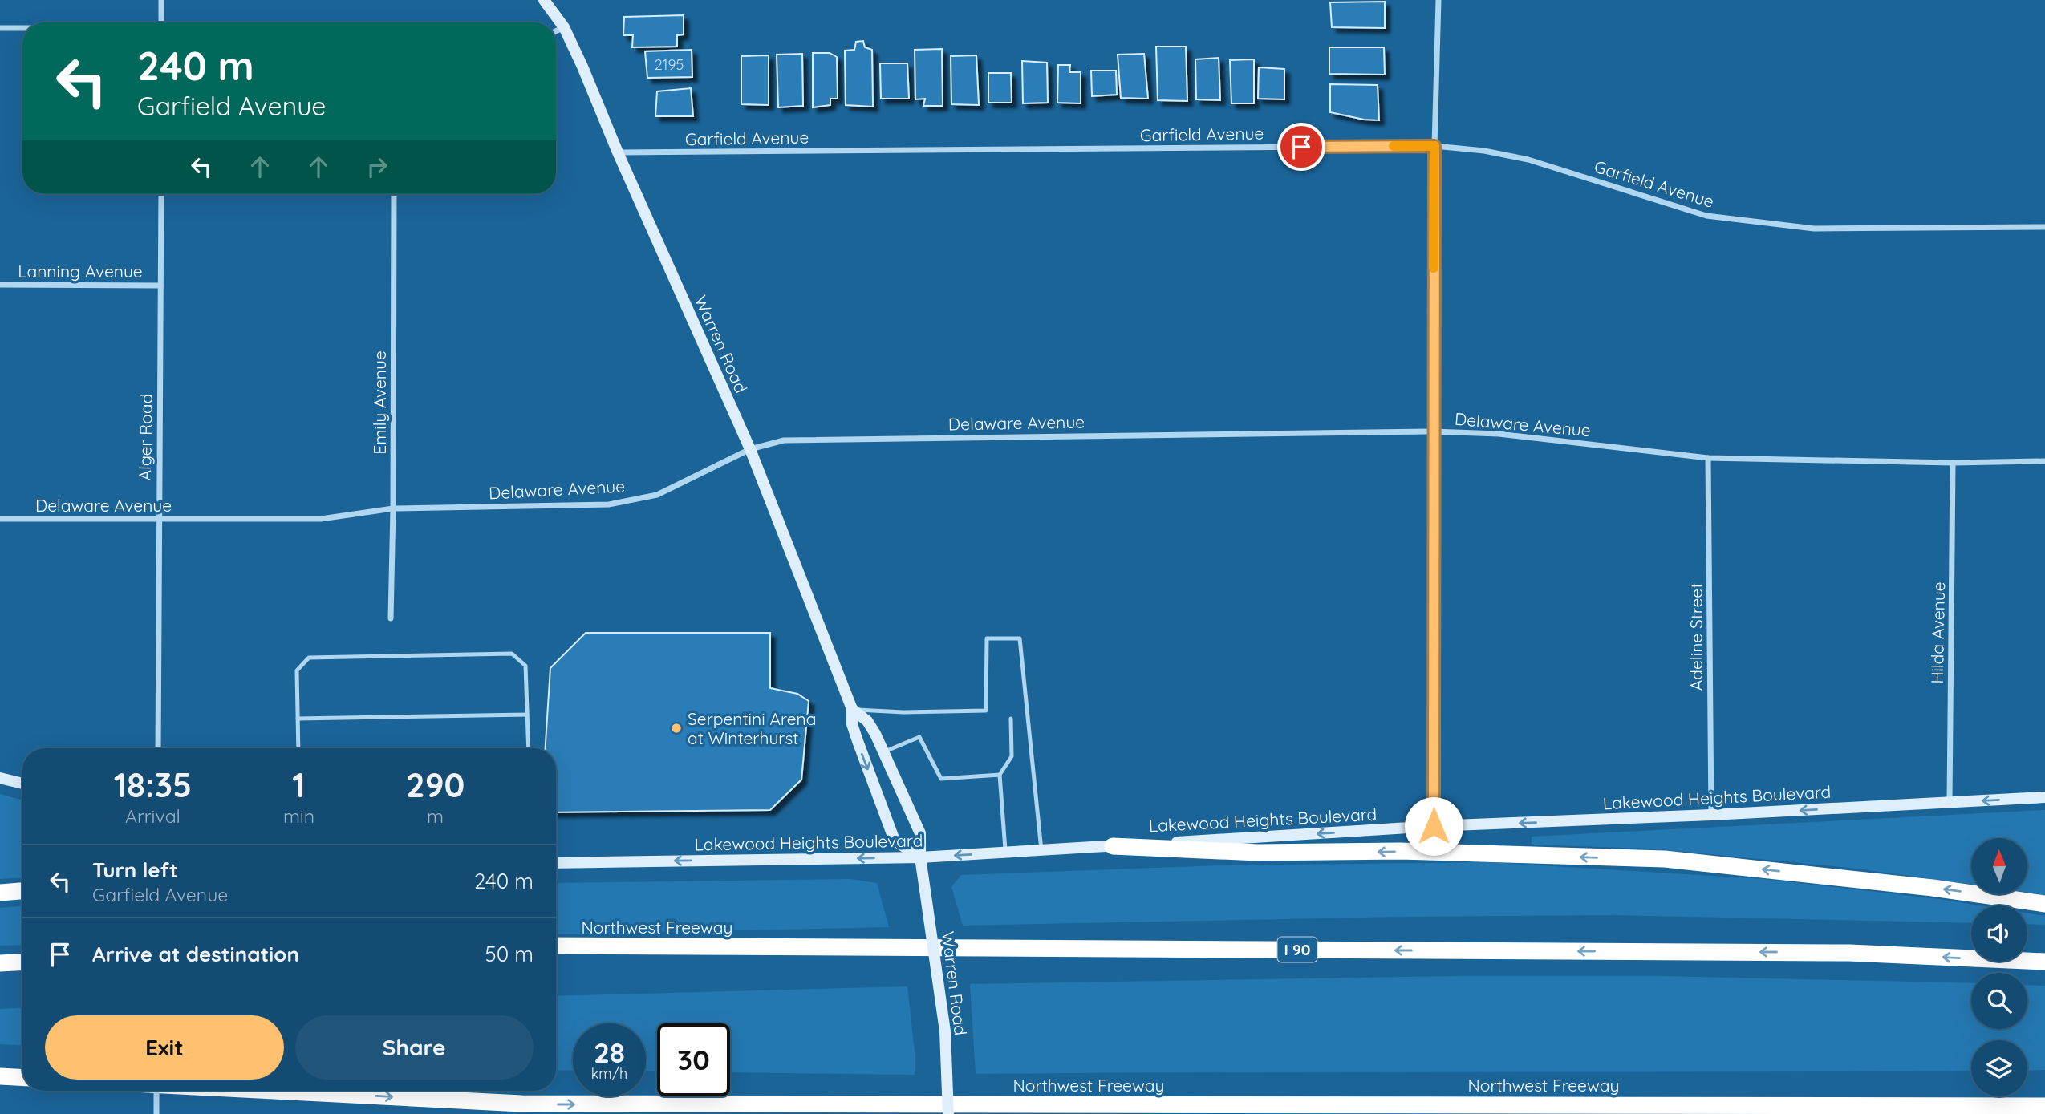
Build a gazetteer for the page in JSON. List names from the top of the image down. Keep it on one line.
{"streets":{"highway":["Northwest Freeway","I 90"],"main road":["Warren Road","Lakewood Heights Boulevard"],"street":["Garfield Avenue","Lanning Avenue","Emily Avenue","Delaware Avenue","Alger Road","Hilda Avenue","Adeline Street"]},"crossings":[["Garfield Avenue","Warren Road"],["Lanning Avenue","Alger Road"],["Warren Road","Delaware Avenue"],["Warren Road","Lakewood Heights Boulevard"],["Emily Avenue","Delaware Avenue"],["Delaware Avenue","Alger Road"],["Delaware Avenue","Hilda Avenue"],["Delaware Avenue","Adeline Street"],["Hilda Avenue","Lakewood Heights Boulevard"],["Adeline Street","Lakewood Heights Boulevard"]],"one_way":["Lakewood Heights Boulevard"],"places":["Serpentini Arena at Winterhurst"],"house_numbers":["2195"],"north":"top","page":{"turn":["240 m","Garfield Avenue"],"eta":["18:35","Arrival","1","min","290","m"],"list":[{"name":"Turn left","note":"Garfield Avenue","value":"240 m"},{"name":"Arrive at destination","value":"50 m"}],"buttons":["Exit","Share"],"speed":"28 km/h","limit":"30"}}
